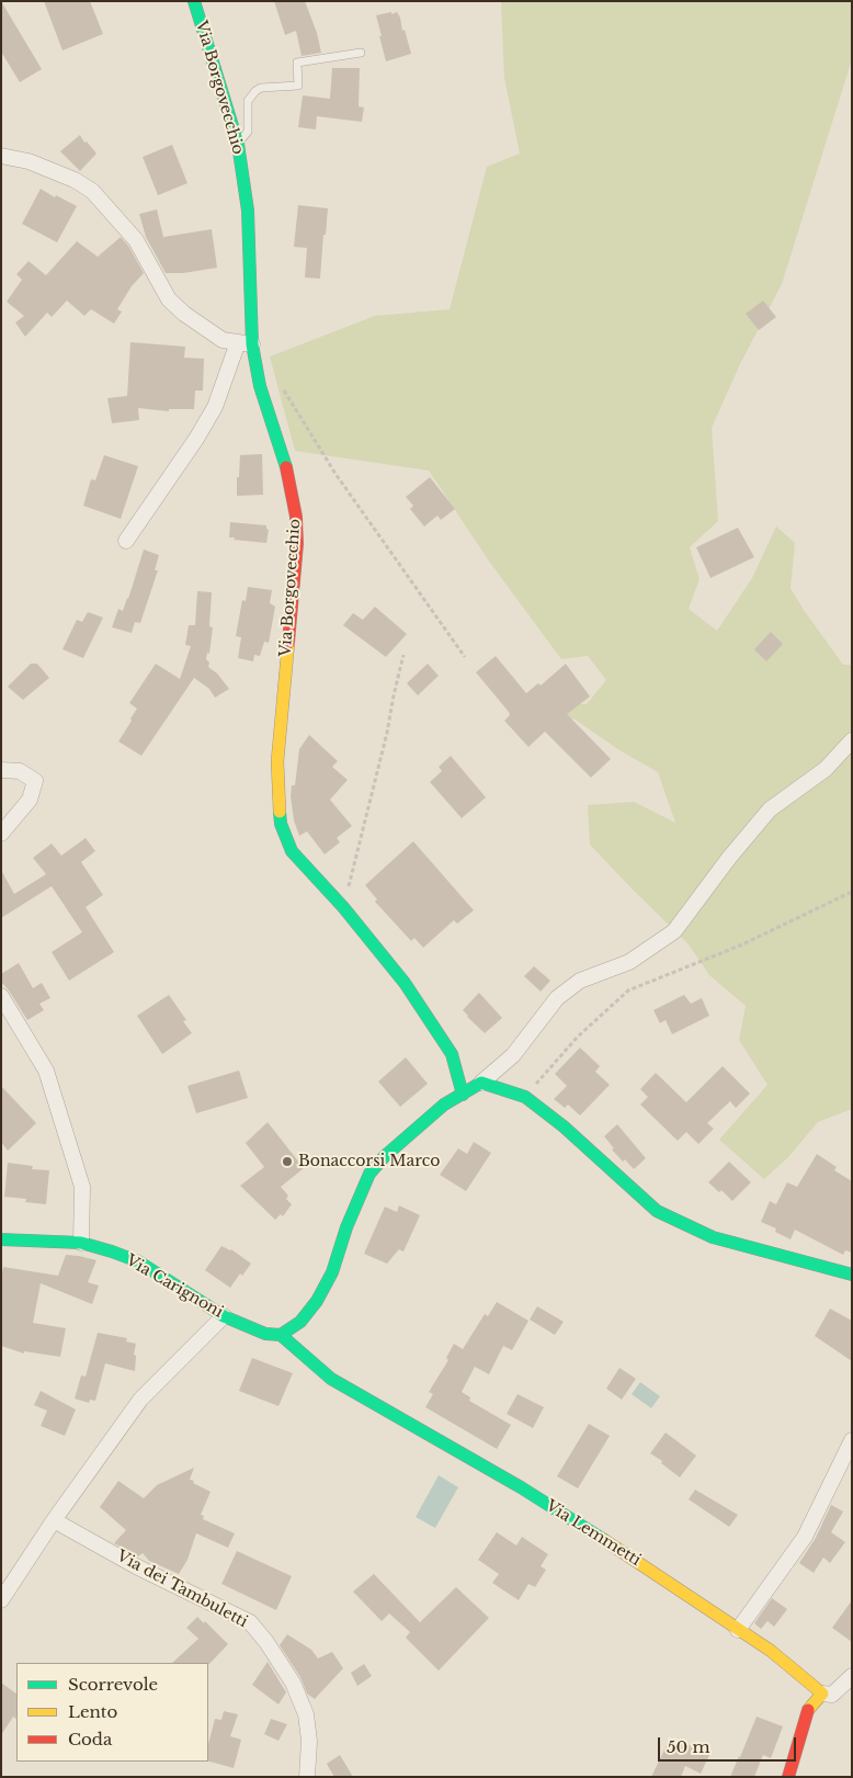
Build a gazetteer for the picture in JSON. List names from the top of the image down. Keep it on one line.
{"streets":{"street":["Via Borgovecchio","Via Carignoni","Via Lemmetti","Via dei Tambuletti"]},"crossings":[["Via Carignoni","Via Lemmetti"]],"places":["Bonaccorsi Marco"],"legend":["Scorrevole","Lento","Coda"],"scale_bar":"50 m"}
